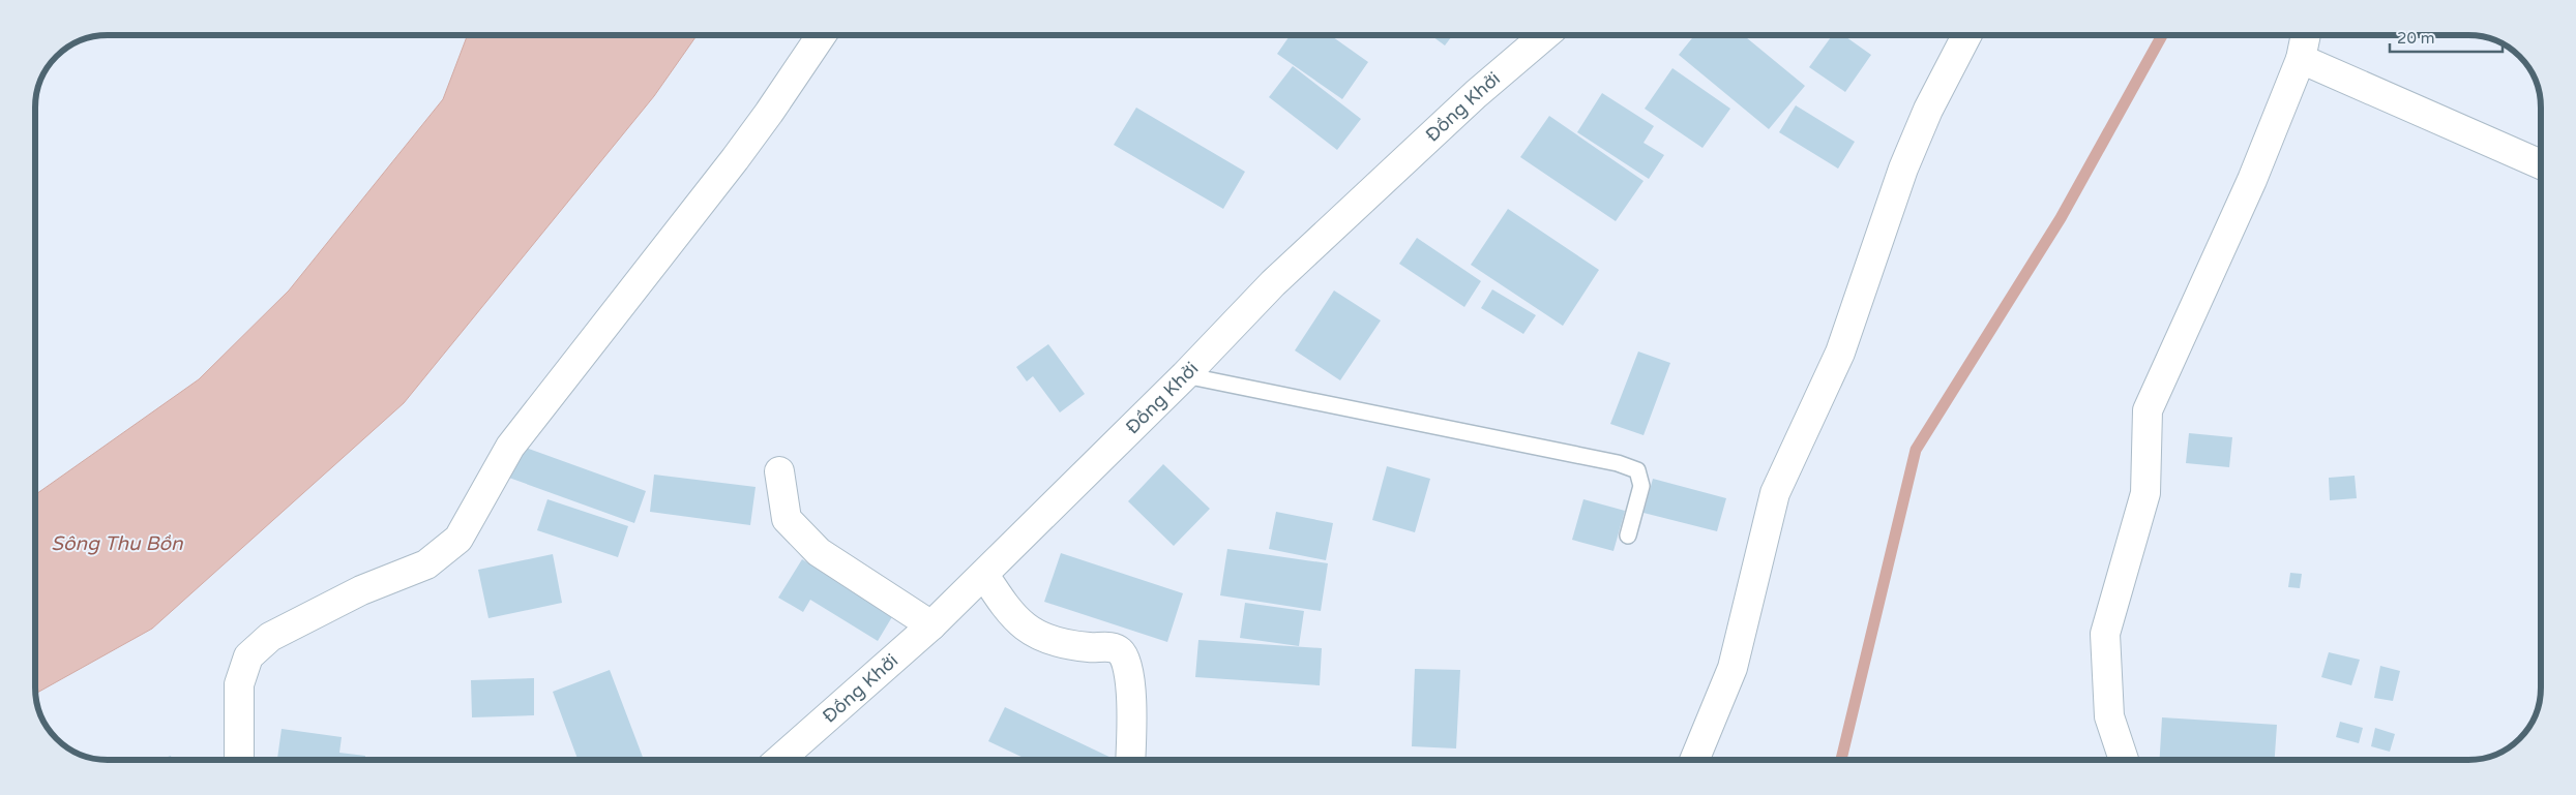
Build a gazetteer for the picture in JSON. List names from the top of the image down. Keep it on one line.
{"streets":{"street":["Đồng Khởi"]},"water":["Sông Thu Bồn"],"scale_bar":"20 m"}
